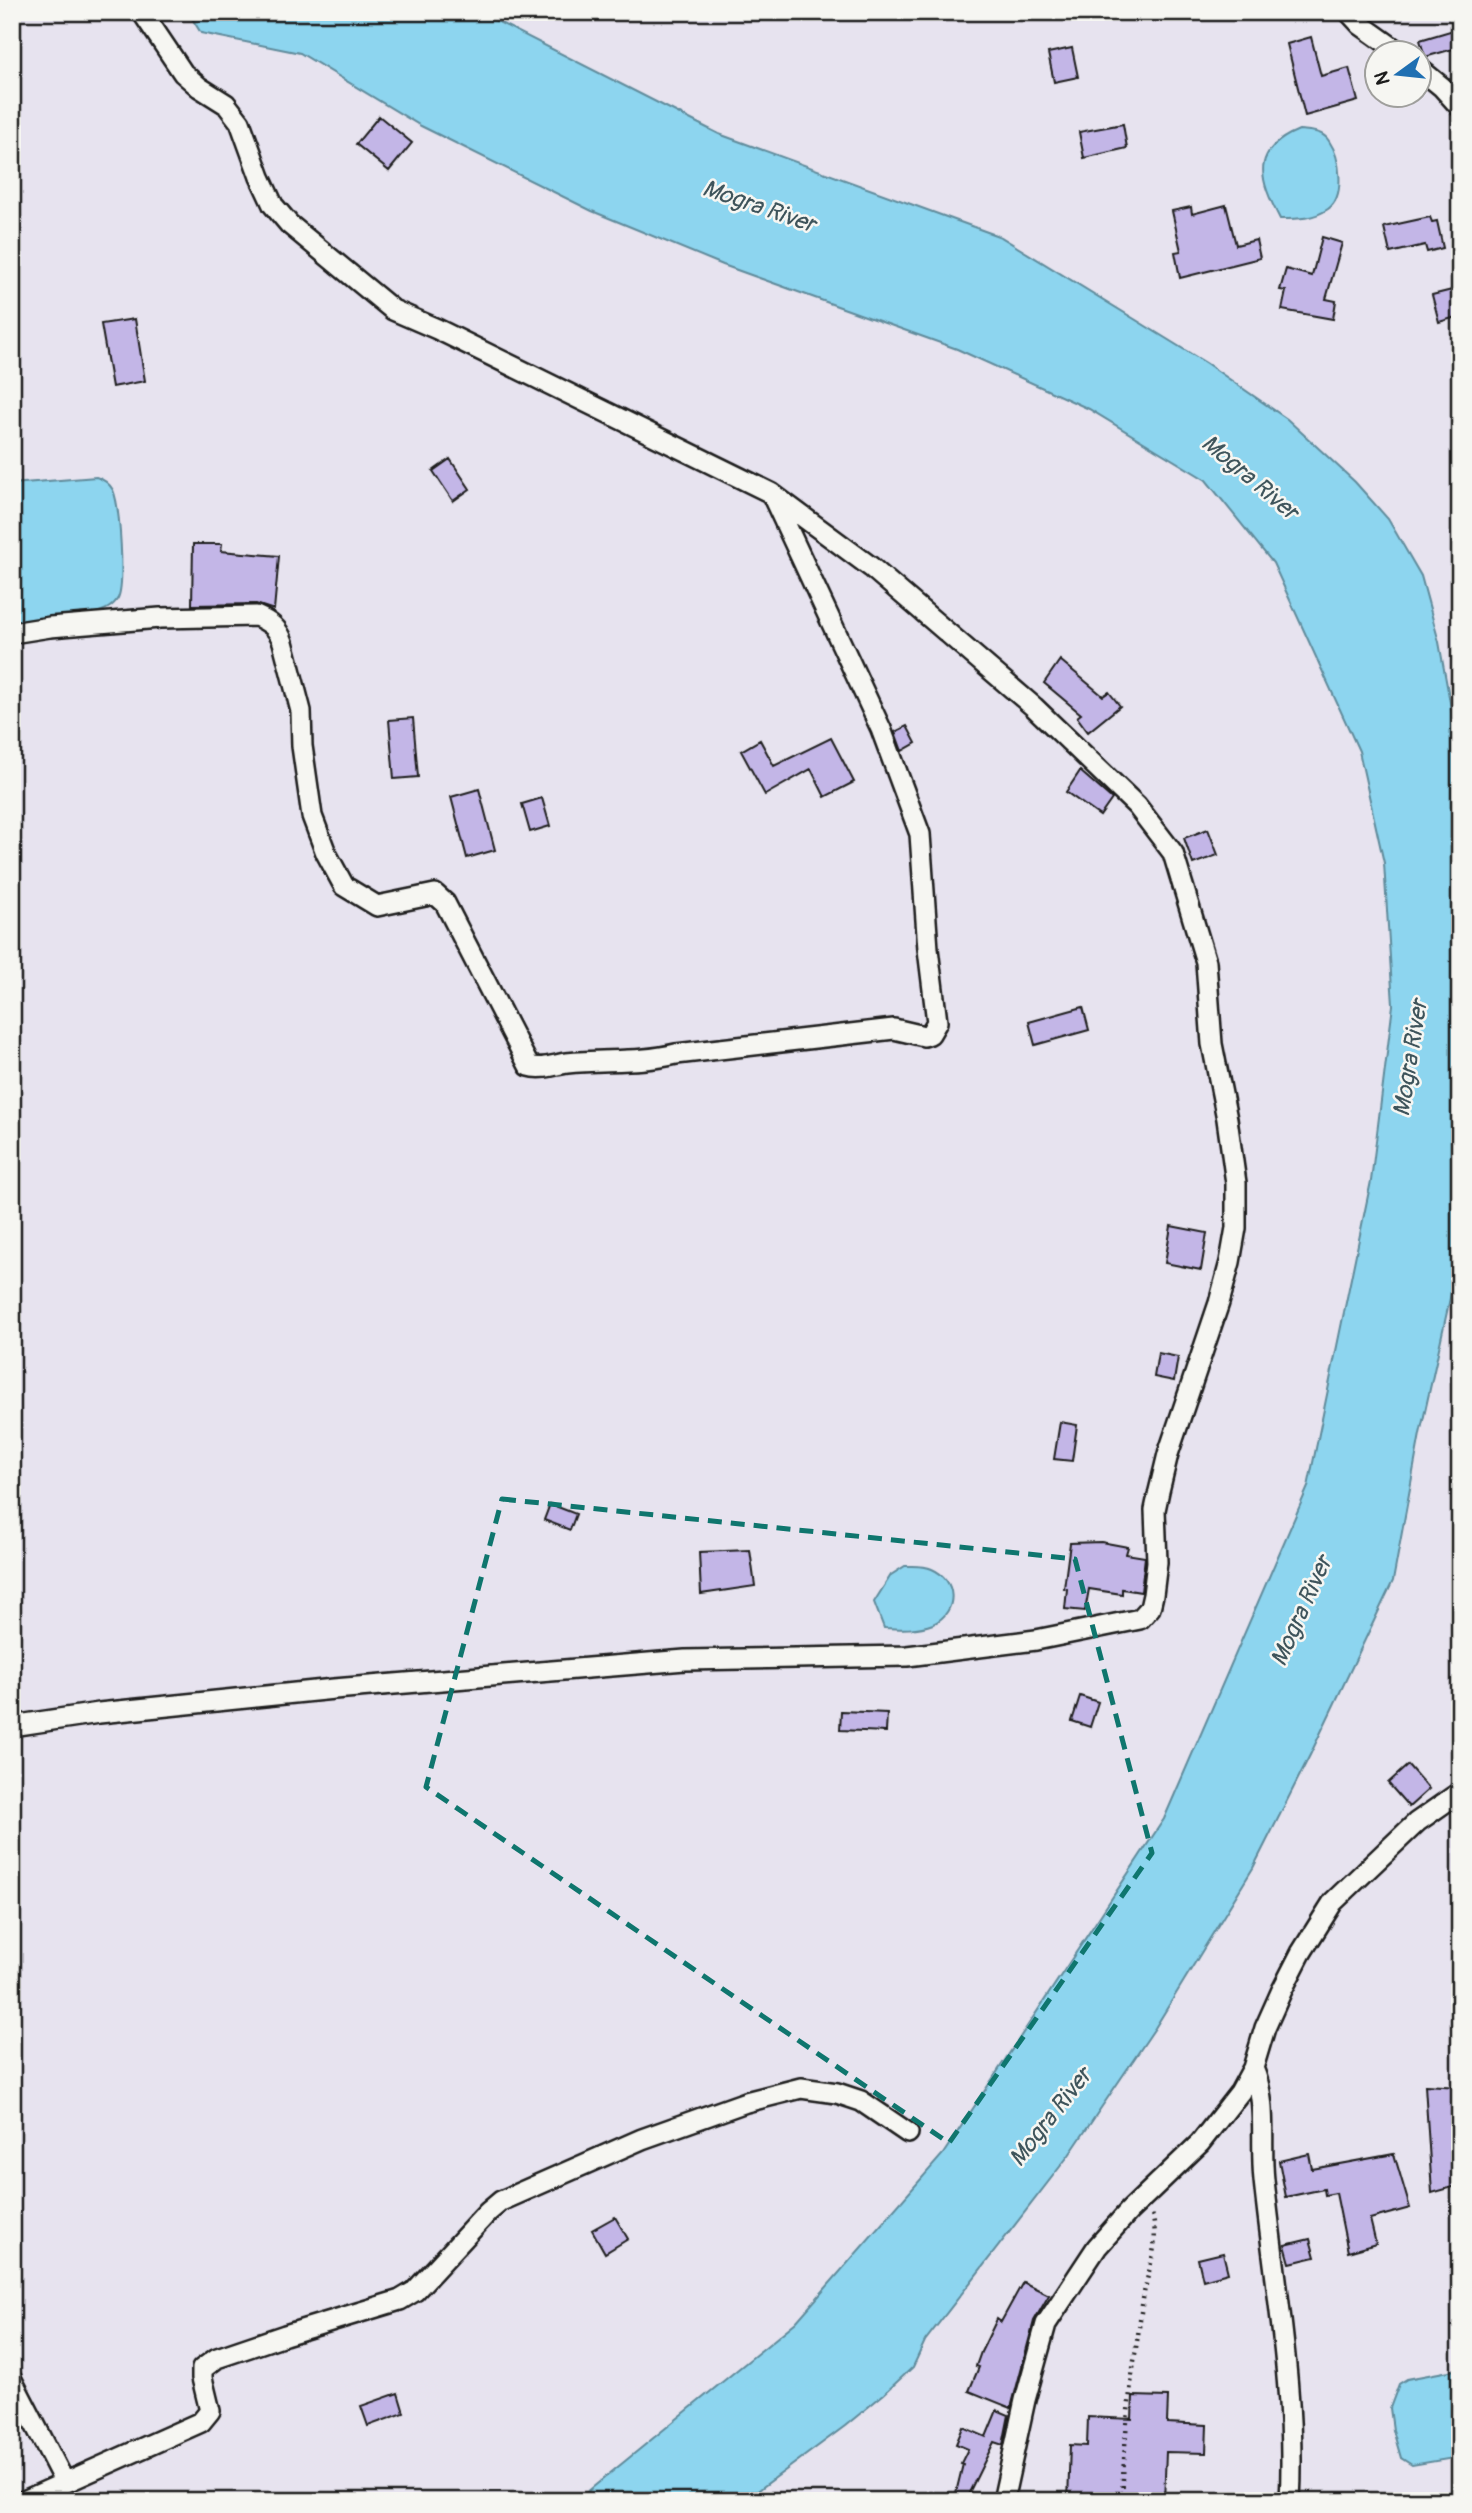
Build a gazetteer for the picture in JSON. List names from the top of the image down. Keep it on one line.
{"water":["Mogra River"],"north":"left"}
